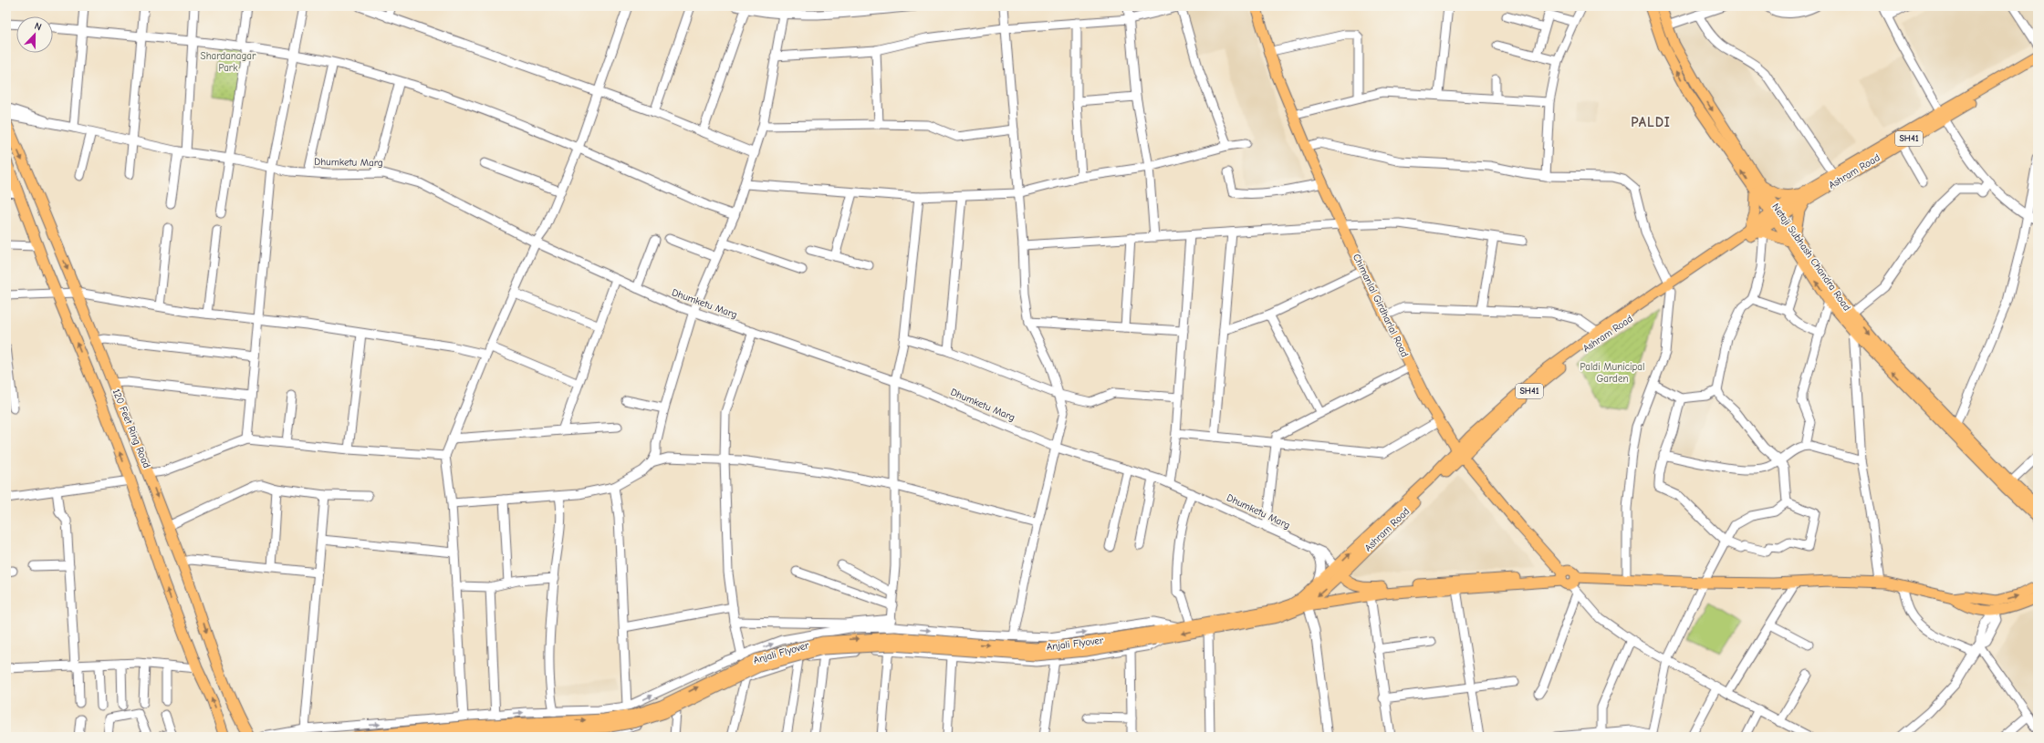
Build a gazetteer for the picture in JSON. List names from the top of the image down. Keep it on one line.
{"streets":{"main road":["SH41","Ashram Road","Netaji Subhash Chandra Road","Chimanlal Girdharlal Road","120 Feet Ring Road","Anjali Flyover"],"street":["Dhumketu Marg"]},"crossings":[["Dhumketu Marg","Ashram Road"],["Ashram Road","Netaji Subhash Chandra Road"],["Ashram Road","Chimanlal Girdharlal Road"],["Ashram Road","Anjali Flyover"]],"districts":["PALDI"],"parks":["Shardanagar Park","Paldi Municipal Garden"],"north":"top"}
